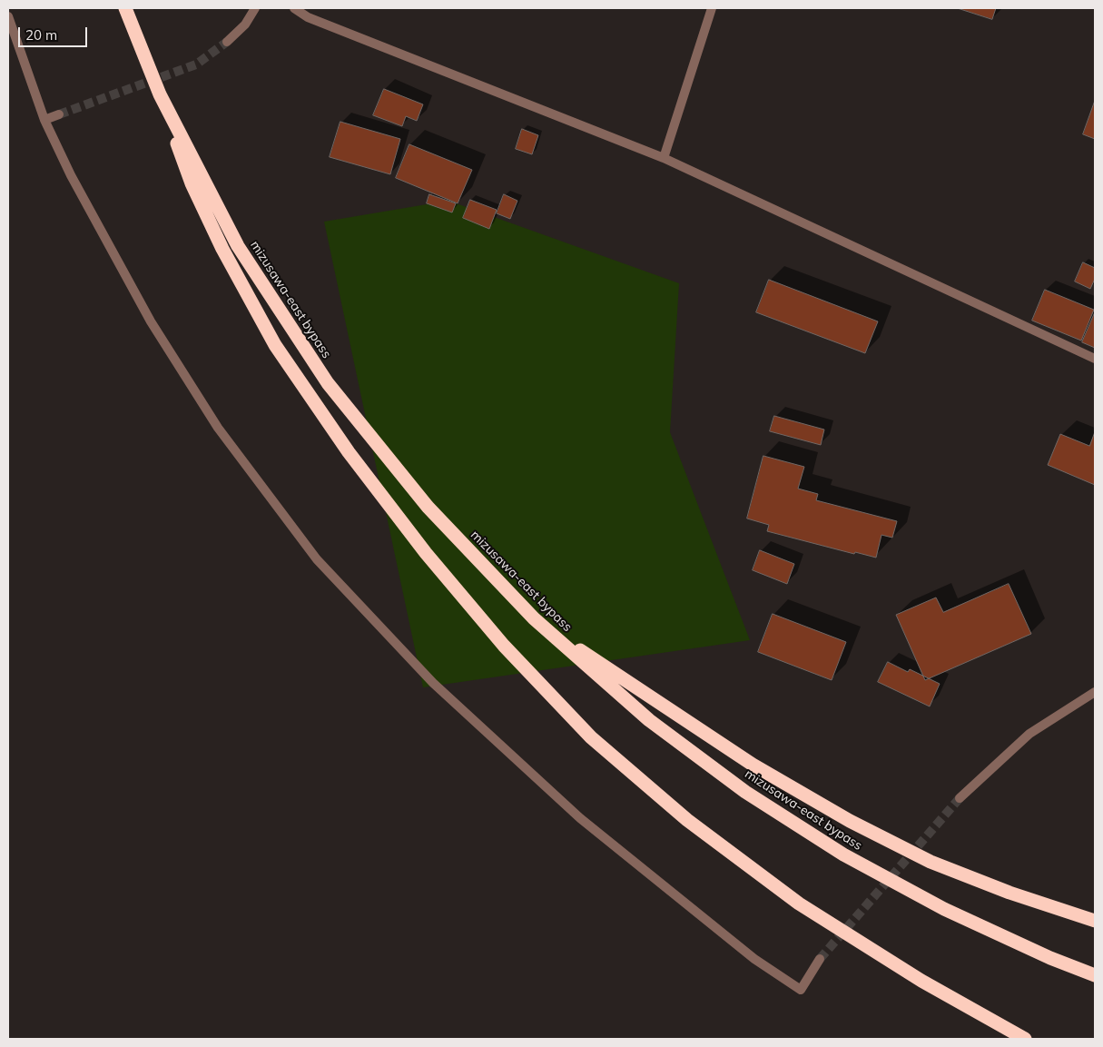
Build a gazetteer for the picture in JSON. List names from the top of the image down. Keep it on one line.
{"streets":{"highway":["mizusawa-east bypass"]},"scale_bar":"20 m"}
